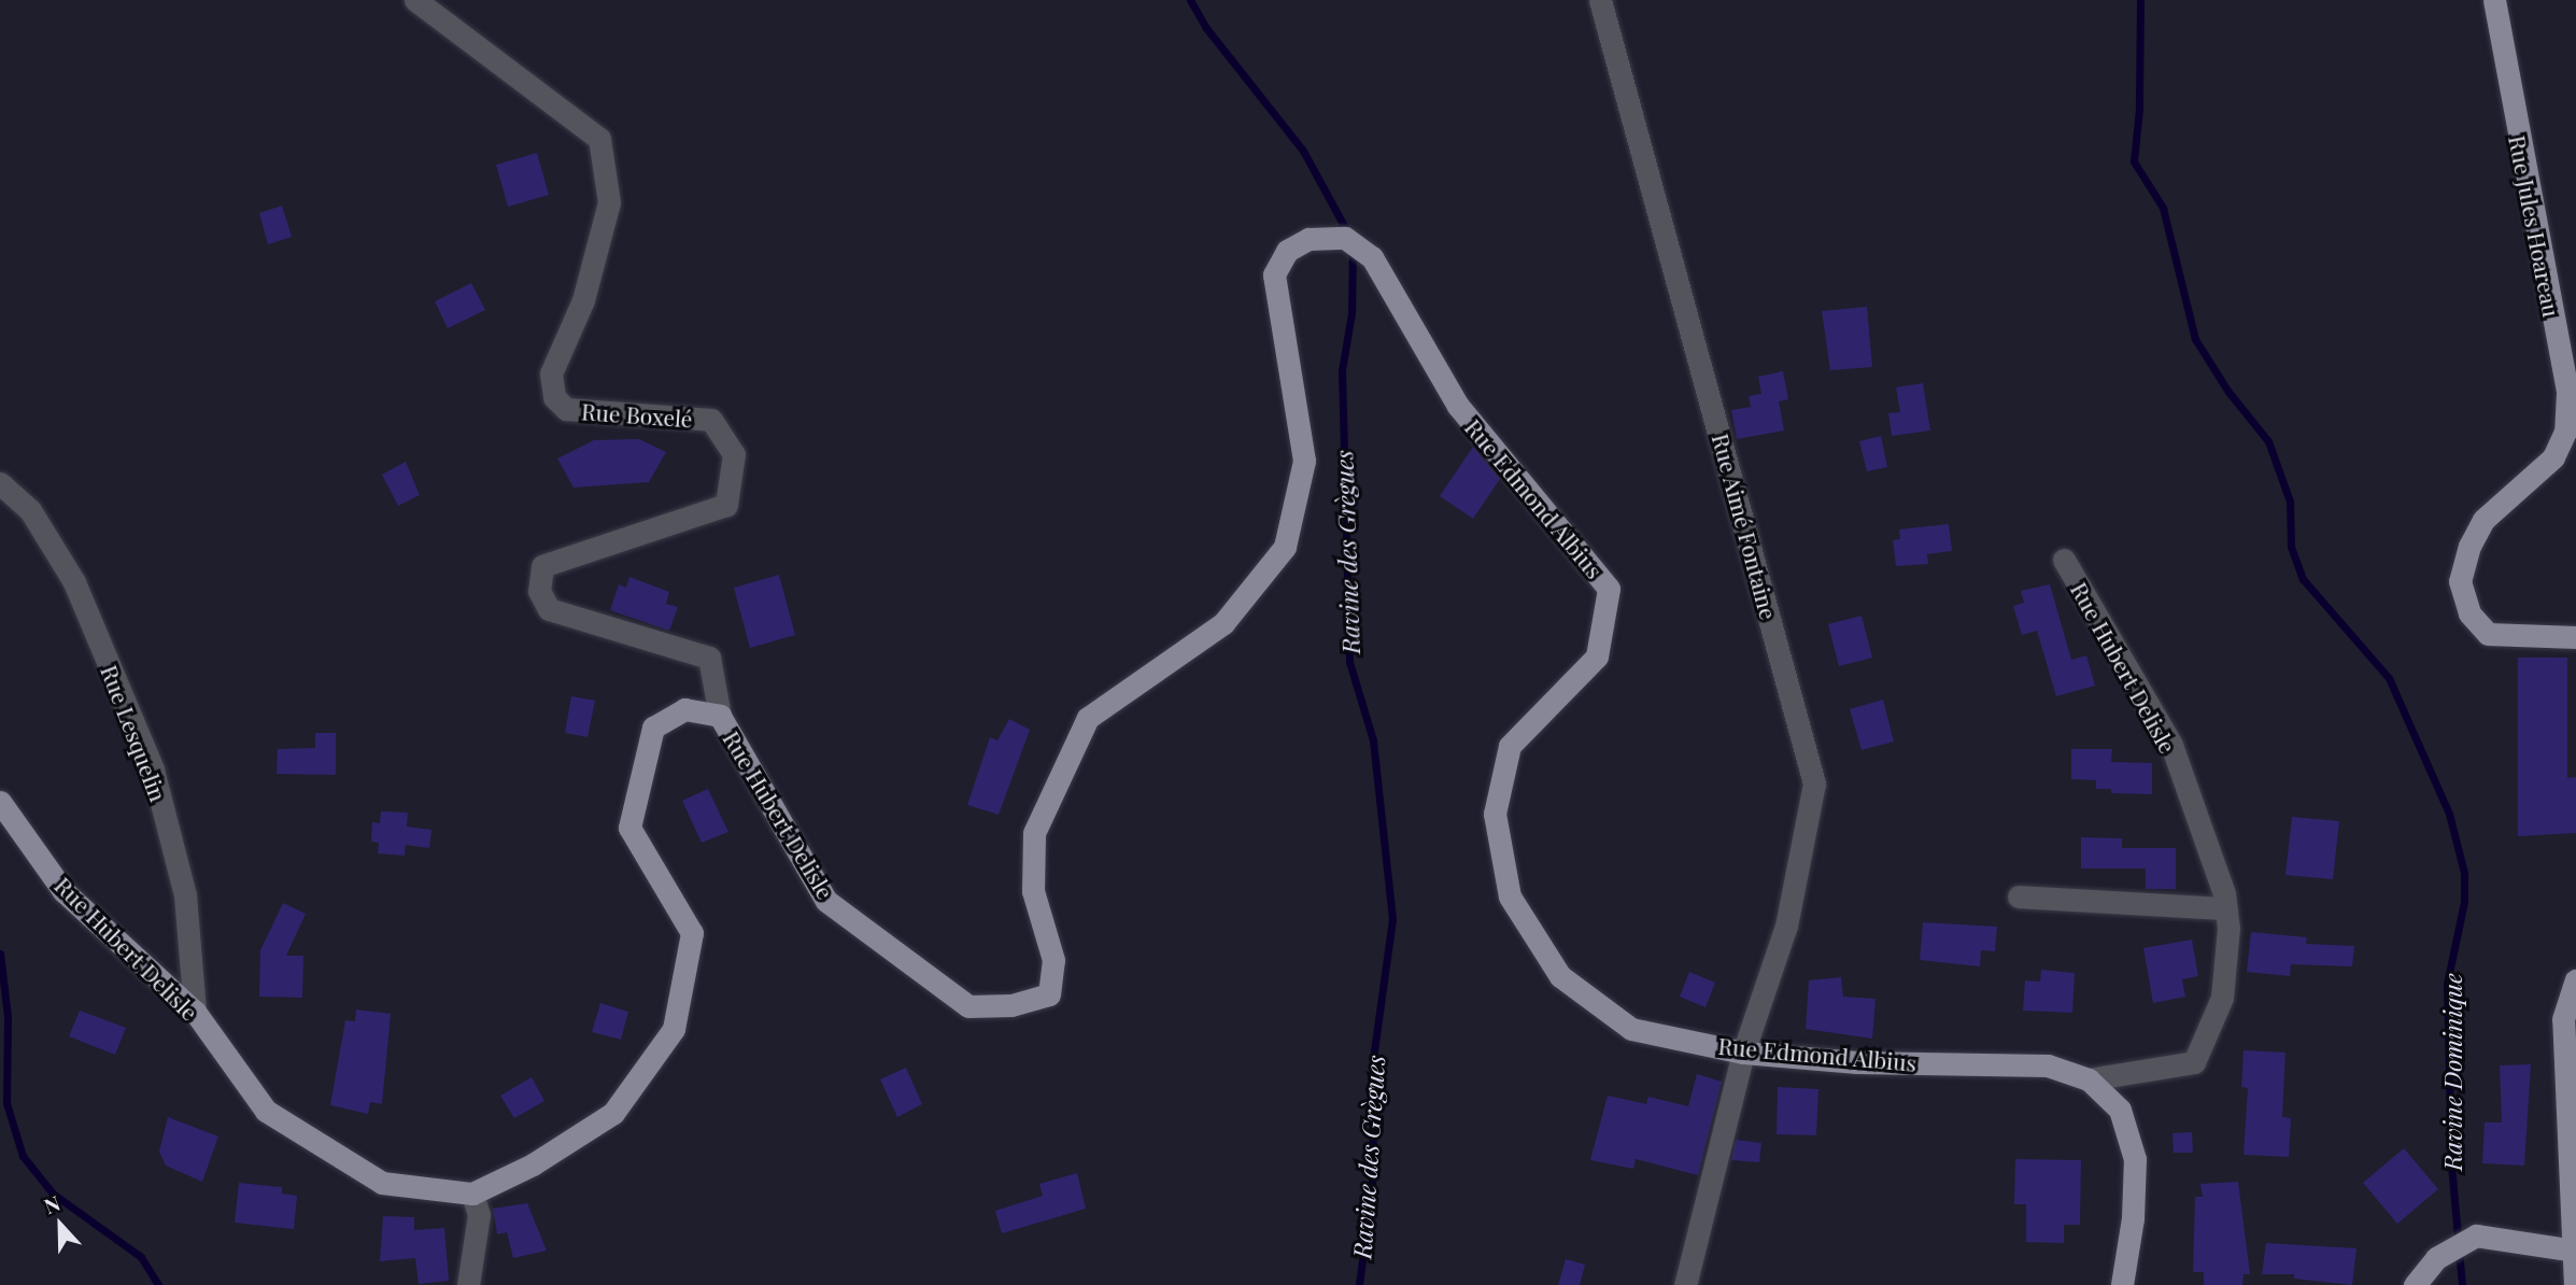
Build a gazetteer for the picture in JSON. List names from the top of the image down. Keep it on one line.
{"streets":{"main road":["Rue Jules Hoareau","Rue Edmond Albius","Rue Hubert Delisle"],"street":["Rue Boxelé","Rue Aimé Fontaine","Rue Lesquelin"]},"crossings":[["Rue Boxelé","Rue Hubert Delisle"],["Rue Edmond Albius","Rue Aimé Fontaine"],["Rue Edmond Albius","Rue Hubert Delisle"],["Rue Hubert Delisle","Rue Lesquelin"]],"water":["Ravine des Grègues","Ravine Dominique"],"north":"top"}
